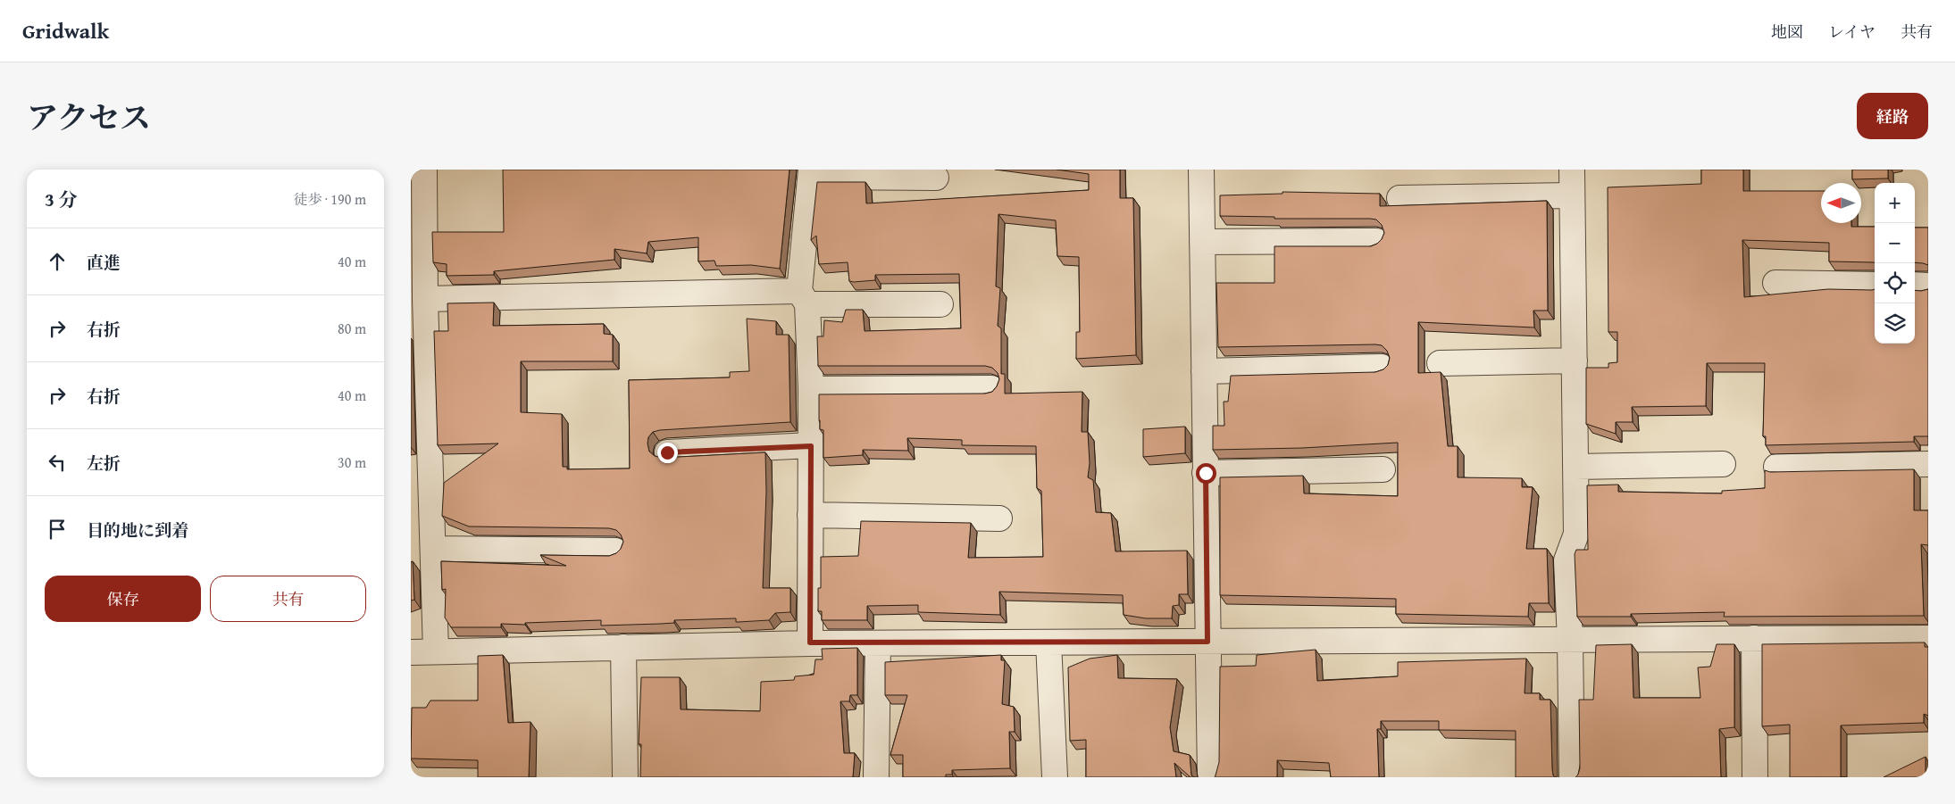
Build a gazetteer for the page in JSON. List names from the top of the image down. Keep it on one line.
{"north":"left","page":{"header":"Gridwalk","nav":["地図","レイヤ","共有"],"title":"アクセス","buttons":["経路",["保存","共有"]],"heading":["3 分","徒歩 · 190 m"],"map_buttons":["+","−"],"list":[["直進","40 m"],["右折","80 m"],["右折","40 m"],["左折","30 m"],"目的地に到着"]}}
